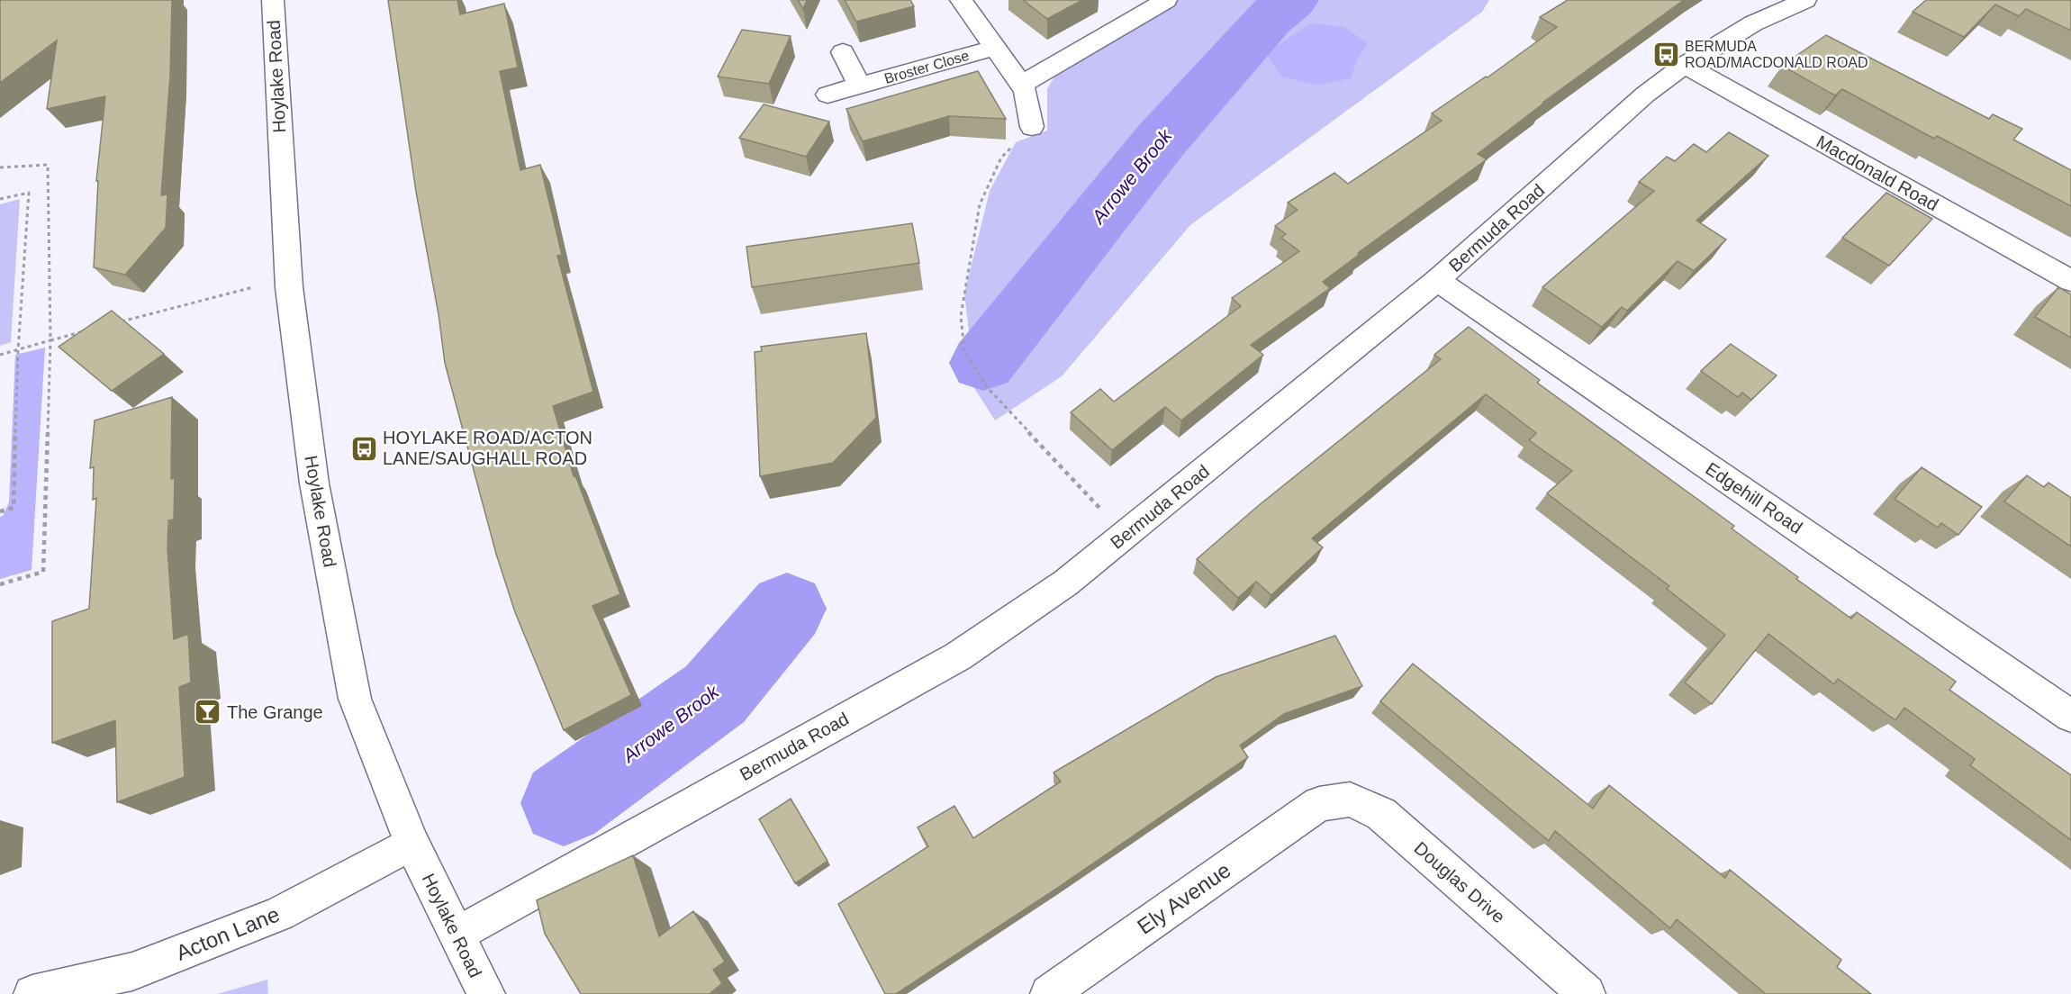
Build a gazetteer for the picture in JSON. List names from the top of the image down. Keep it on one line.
{"streets":{"street":["Broster Close","Hoylake Road","Macdonald Road","Bermuda Road","Edgehill Road","Douglas Drive","Ely Avenue","Acton Lane"]},"crossings":[["Hoylake Road","Bermuda Road"],["Hoylake Road","Acton Lane"],["Macdonald Road","Bermuda Road"],["Bermuda Road","Edgehill Road"],["Douglas Drive","Ely Avenue"]],"water":["Arrowe Brook"],"places":{"bus stop":["BERMUDA ROAD/MACDONALD ROAD","HOYLAKE ROAD/ACTON LANE/SAUGHALL ROAD"],"bar":["The Grange"]}}
